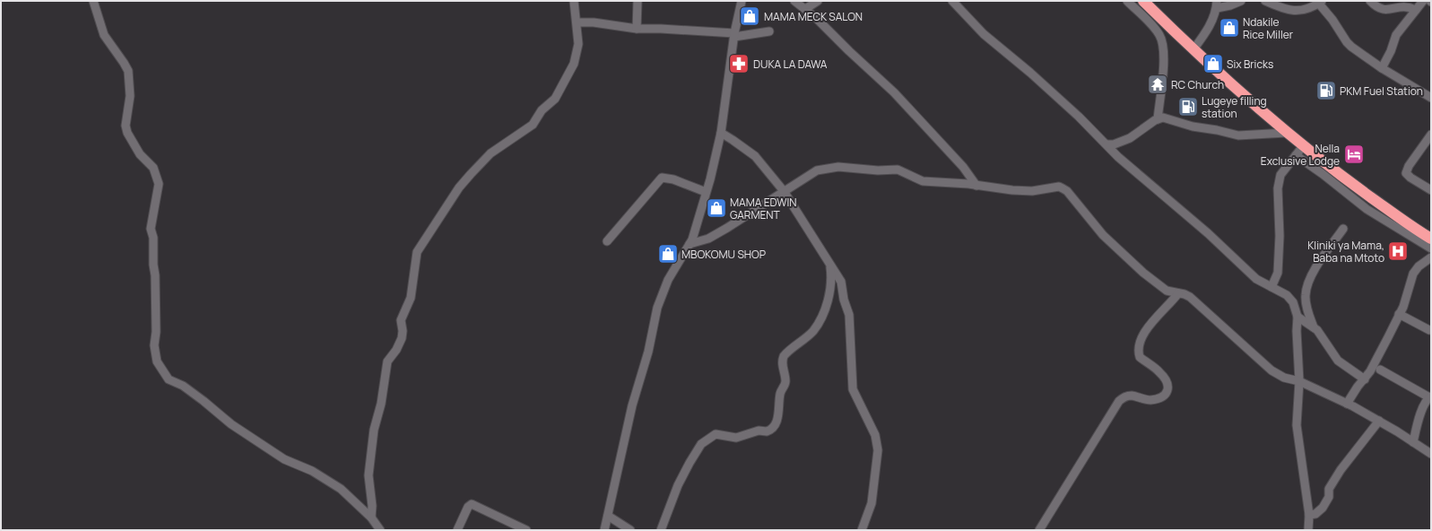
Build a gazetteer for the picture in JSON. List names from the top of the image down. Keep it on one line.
{"places":{"shop":["MAMA MECK SALON","Ndakile Rice Miller","Six Bricks","MAMA EDWIN GARMENT","MBOKOMU SHOP"],"pharmacy":["DUKA LA DAWA"],"temple":["RC Church"],"fuel station":["PKM Fuel Station","Lugeye filling station"],"hotel":["Nella Exclusive Lodge"],"hospital":["Kliniki ya Mama, Baba na Mtoto"]}}
